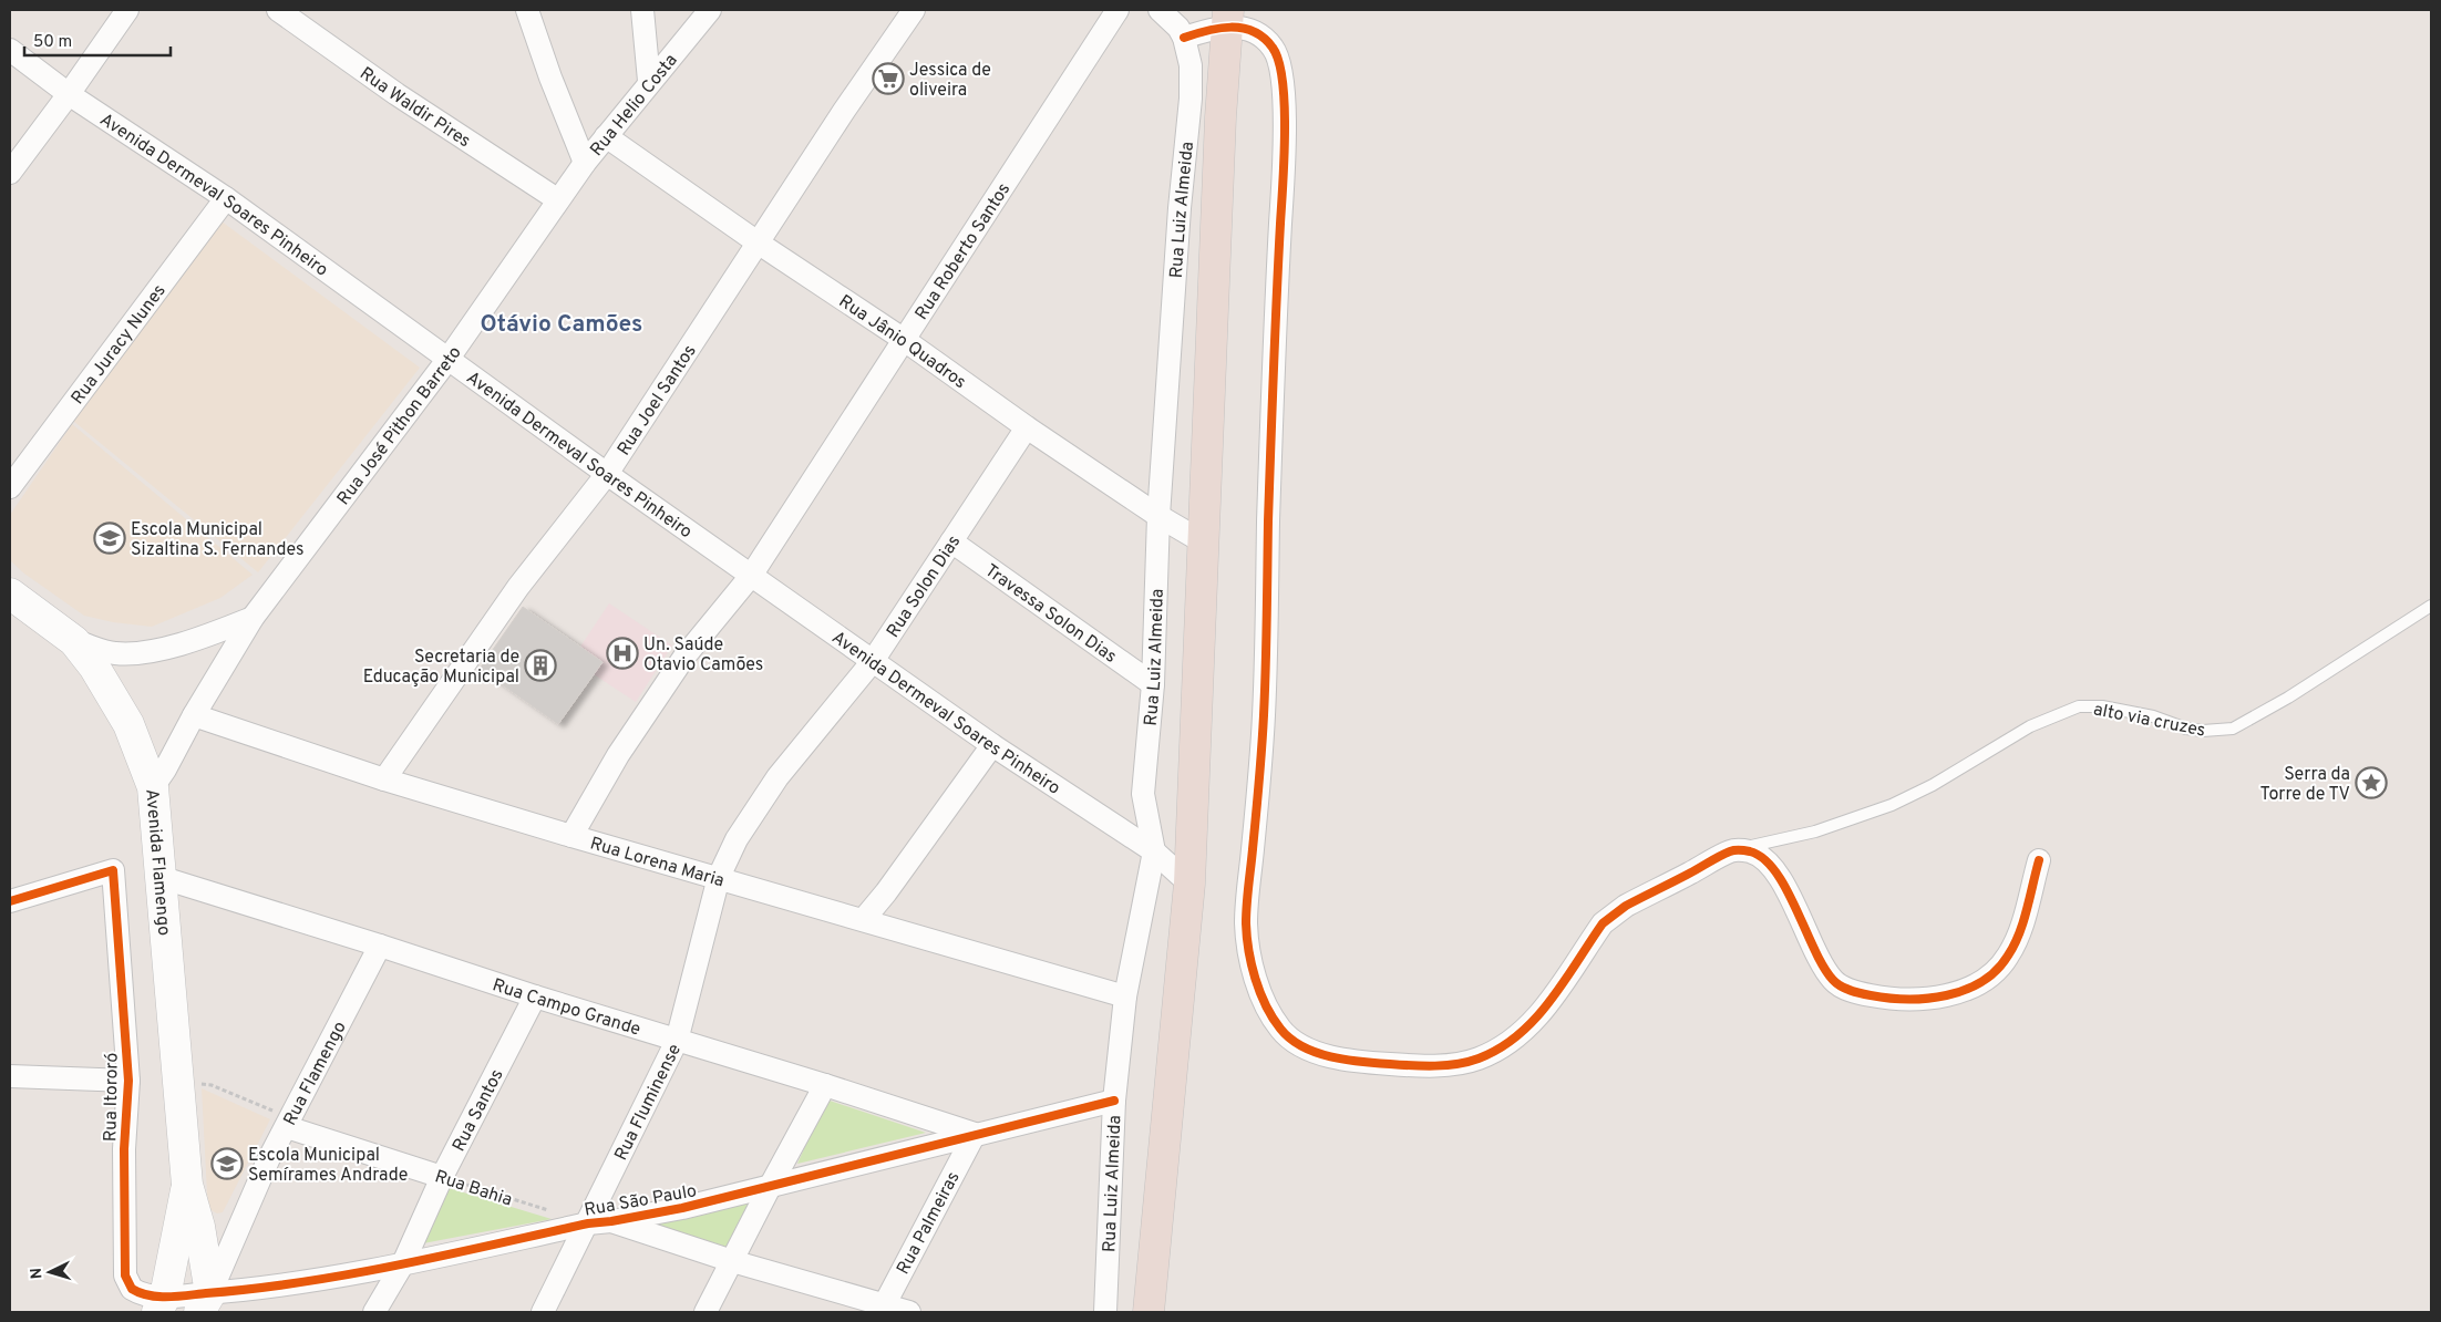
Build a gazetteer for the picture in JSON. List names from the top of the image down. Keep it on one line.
{"streets":{"street":["Rua Helio Costa","Rua Waldir Pires","Avenida Dermeval Soares Pinheiro","Rua Luiz Almeida","Rua Roberto Santos","Rua Jânio Quadros","Rua Juracy Nunes","Rua Joel Santos","Rua José Pithon Barreto","Rua Solon Dias","Travessa Solon Dias","Rua Lorena Maria","Avenida Flamengo","Rua Campo Grande","Rua Flamengo","Rua Itororó","Rua Fluminense","Rua Santos","Rua Bahia","Rua São Paulo","Rua Palmeiras"],"lane":["alto via cruzes"]},"crossings":[["Rua Helio Costa","Rua Waldir Pires"],["Rua Helio Costa","Rua Jânio Quadros"],["Rua Helio Costa","Rua José Pithon Barreto"],["Rua Waldir Pires","Rua José Pithon Barreto"],["Avenida Dermeval Soares Pinheiro","Rua Luiz Almeida"],["Avenida Dermeval Soares Pinheiro","Rua Roberto Santos"],["Avenida Dermeval Soares Pinheiro","Rua Juracy Nunes"],["Avenida Dermeval Soares Pinheiro","Rua Joel Santos"],["Avenida Dermeval Soares Pinheiro","Rua José Pithon Barreto"],["Avenida Dermeval Soares Pinheiro","Rua Solon Dias"],["Rua Luiz Almeida","Rua Jânio Quadros"],["Rua Luiz Almeida","Travessa Solon Dias"],["Rua Luiz Almeida","Rua Lorena Maria"],["Rua Luiz Almeida","Rua São Paulo"],["Rua Roberto Santos","Rua Jânio Quadros"],["Rua Roberto Santos","Rua Lorena Maria"],["Rua Jânio Quadros","Rua Joel Santos"],["Rua Jânio Quadros","Rua Solon Dias"],["Rua Joel Santos","Rua Lorena Maria"],["Rua José Pithon Barreto","Rua Lorena Maria"],["Rua José Pithon Barreto","Avenida Flamengo"],["Rua Solon Dias","Travessa Solon Dias"],["Rua Solon Dias","Rua Lorena Maria"],["Rua Solon Dias","Rua Fluminense"],["Rua Lorena Maria","Rua Fluminense"],["Avenida Flamengo","Rua Campo Grande"],["Avenida Flamengo","Rua Flamengo"],["Avenida Flamengo","Rua Itororó"],["Avenida Flamengo","Rua São Paulo"],["Rua Campo Grande","Rua Flamengo"],["Rua Campo Grande","Rua Fluminense"],["Rua Campo Grande","Rua Santos"],["Rua Campo Grande","Rua São Paulo"],["Rua Campo Grande","Rua Palmeiras"],["Rua Flamengo","Rua Bahia"],["Rua Flamengo","Rua São Paulo"],["Rua Itororó","Rua São Paulo"],["Rua Fluminense","Rua Bahia"],["Rua Fluminense","Rua São Paulo"],["Rua Santos","Rua Bahia"],["Rua Santos","Rua São Paulo"],["Rua Bahia","Rua São Paulo"],["Rua São Paulo","Rua Palmeiras"]],"districts":["Otávio Camões"],"places":{"supermarket":["Jessica de oliveira"],"school or university":["Escola Municipal Sizaltina S. Fernandes","Escola Municipal Semírames Andrade"],"hospital":["Un. Saúde Otavio Camões"],"building":["Secretaria de Educação Municipal"],"place":["Serra da Torre de TV"]},"scale_bar":"50 m","north":"left"}
